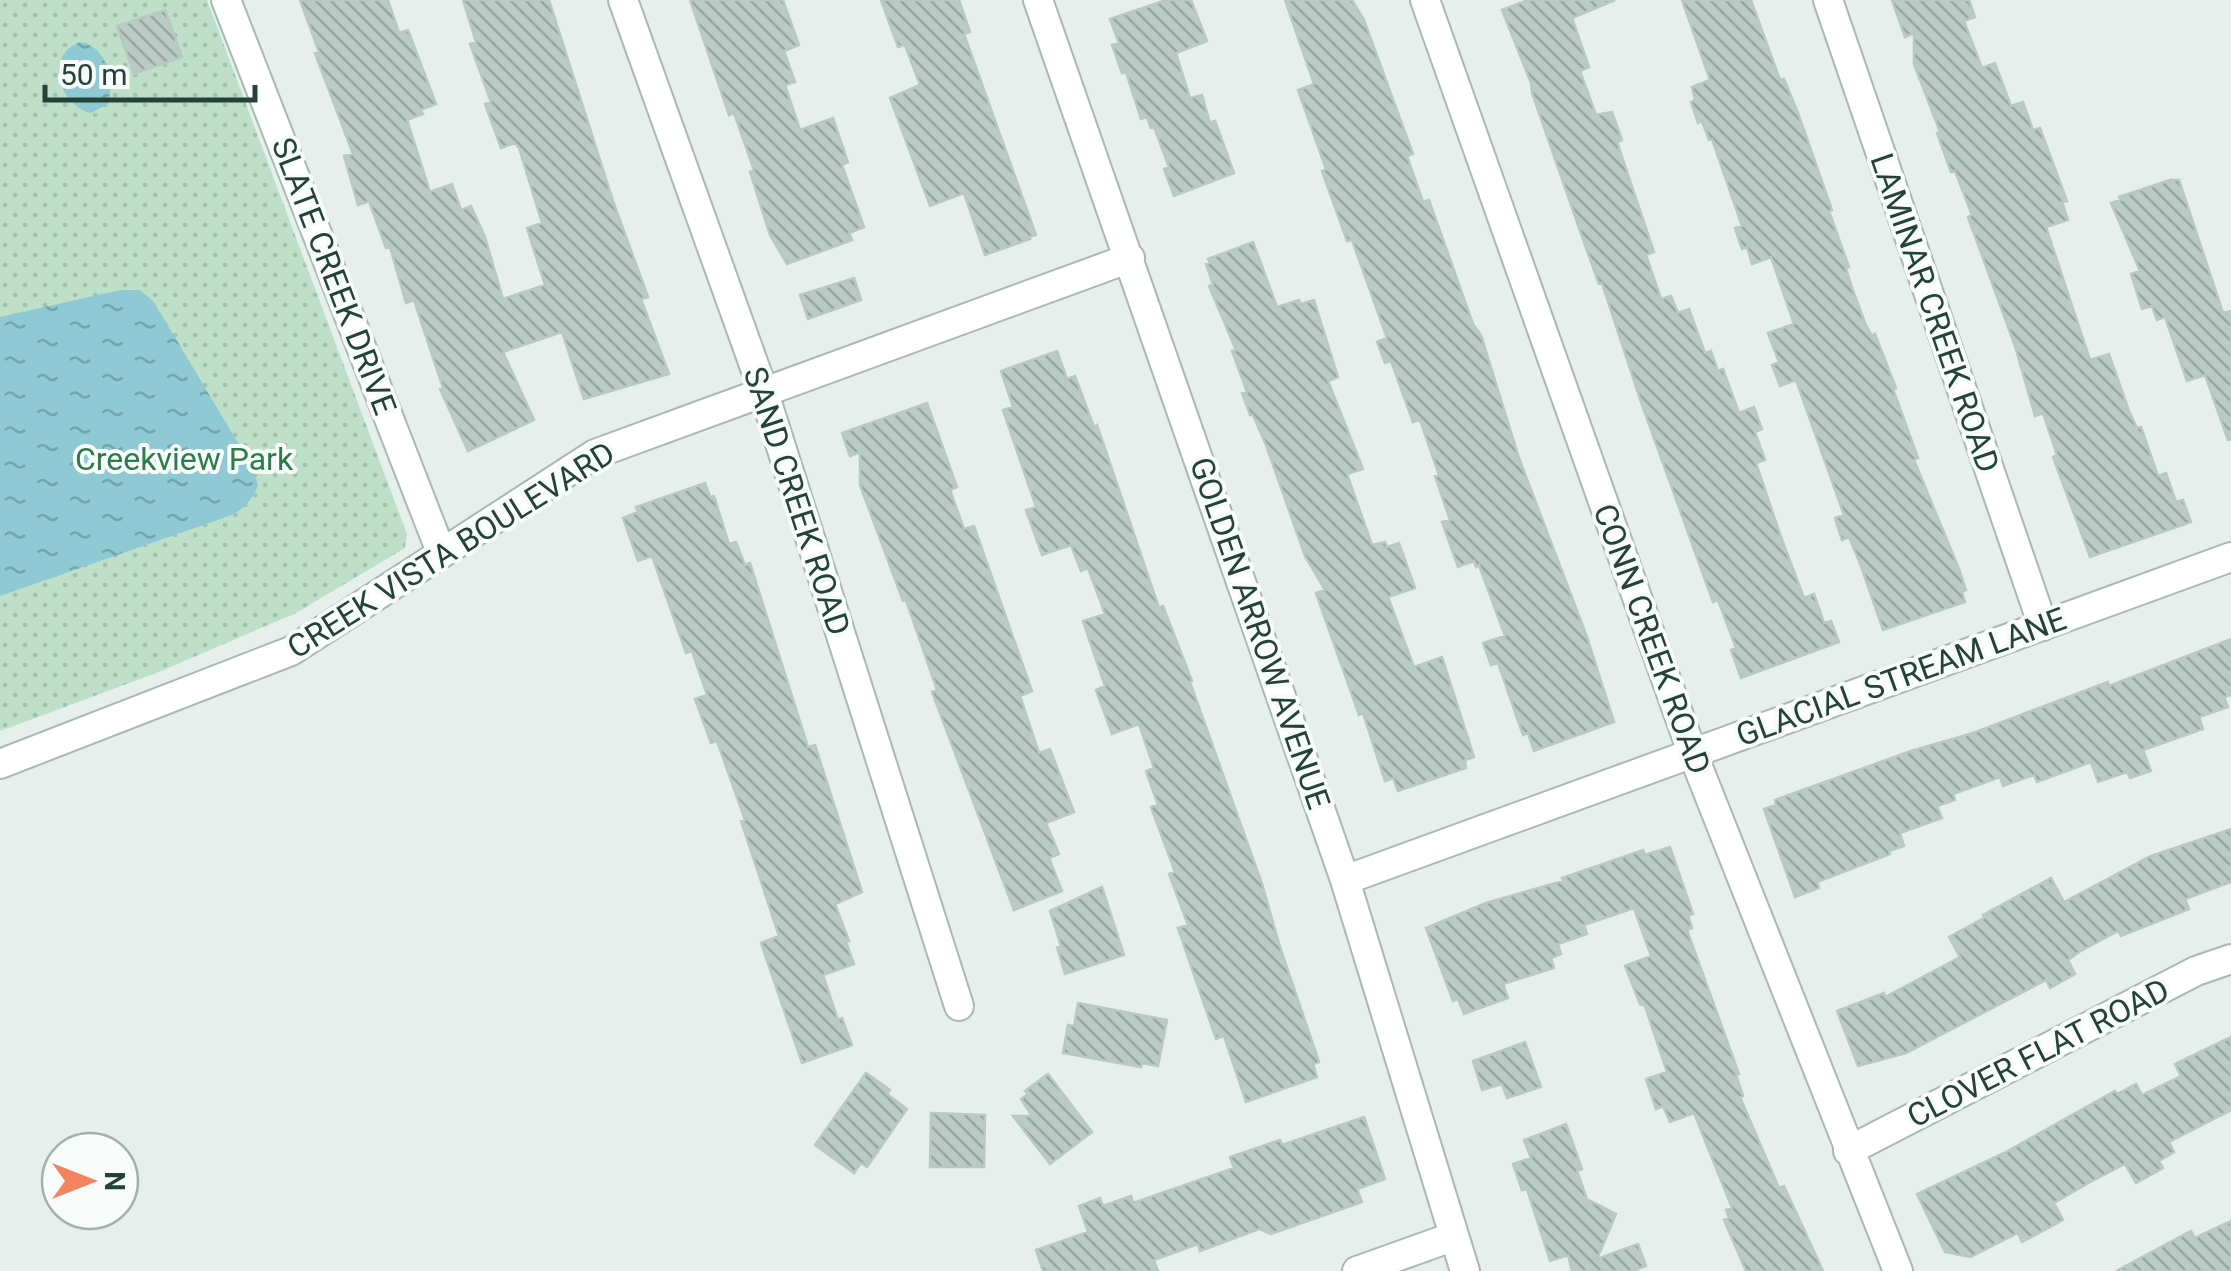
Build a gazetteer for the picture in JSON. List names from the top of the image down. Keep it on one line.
{"streets":{"street":["SLATE CREEK DRIVE","LAMINAR CREEK ROAD","SAND CREEK ROAD","CREEK VISTA BOULEVARD","GOLDEN ARROW AVENUE","CONN CREEK ROAD","GLACIAL STREAM LANE","CLOVER FLAT ROAD"]},"crossings":[["SLATE CREEK DRIVE","CREEK VISTA BOULEVARD"],["LAMINAR CREEK ROAD","GLACIAL STREAM LANE"],["SAND CREEK ROAD","CREEK VISTA BOULEVARD"],["CREEK VISTA BOULEVARD","GOLDEN ARROW AVENUE"],["GOLDEN ARROW AVENUE","GLACIAL STREAM LANE"],["CONN CREEK ROAD","GLACIAL STREAM LANE"],["CONN CREEK ROAD","CLOVER FLAT ROAD"]],"parks":["Creekview Park"],"scale_bar":"50 m","north":"right"}
